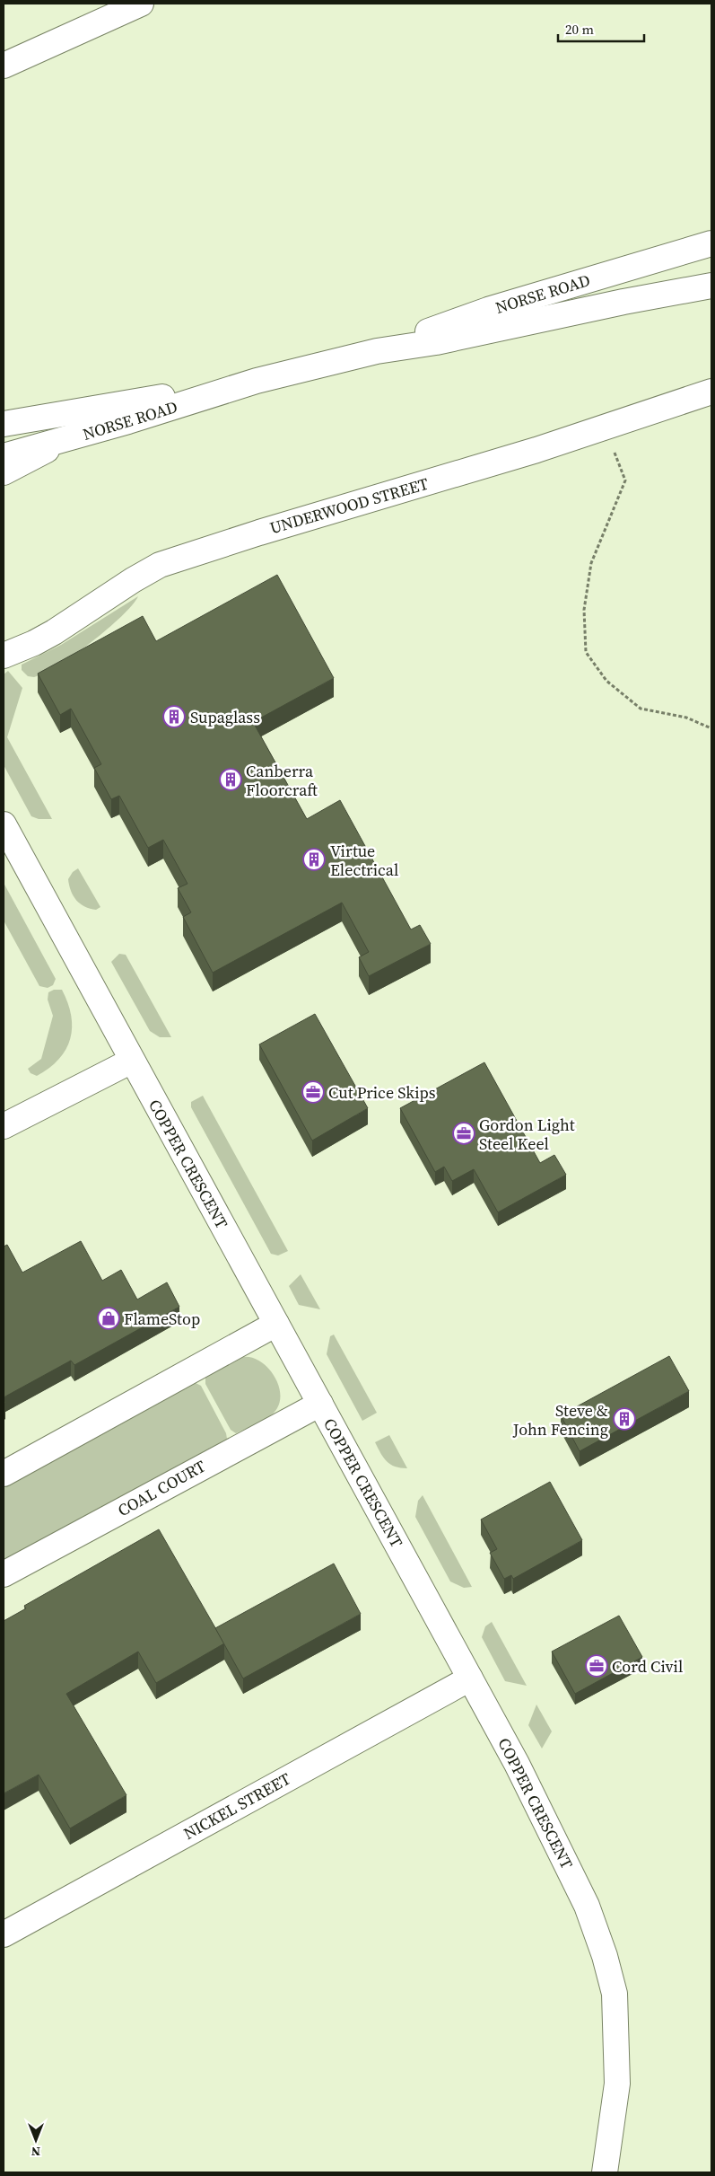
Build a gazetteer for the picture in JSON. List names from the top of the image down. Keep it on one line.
{"streets":{"street":["NORSE ROAD","UNDERWOOD STREET","COPPER CRESCENT","COAL COURT","NICKEL STREET"]},"crossings":[["COPPER CRESCENT","COAL COURT"],["COPPER CRESCENT","NICKEL STREET"]],"places":{"building":["Supaglass","Canberra Floorcraft","Virtue Electrical","Steve & John Fencing"],"office":["Cut Price Skips","Gordon Light Steel Keel","Cord Civil"],"shop":["FlameStop"]},"scale_bar":"20 m","north":"bottom"}
